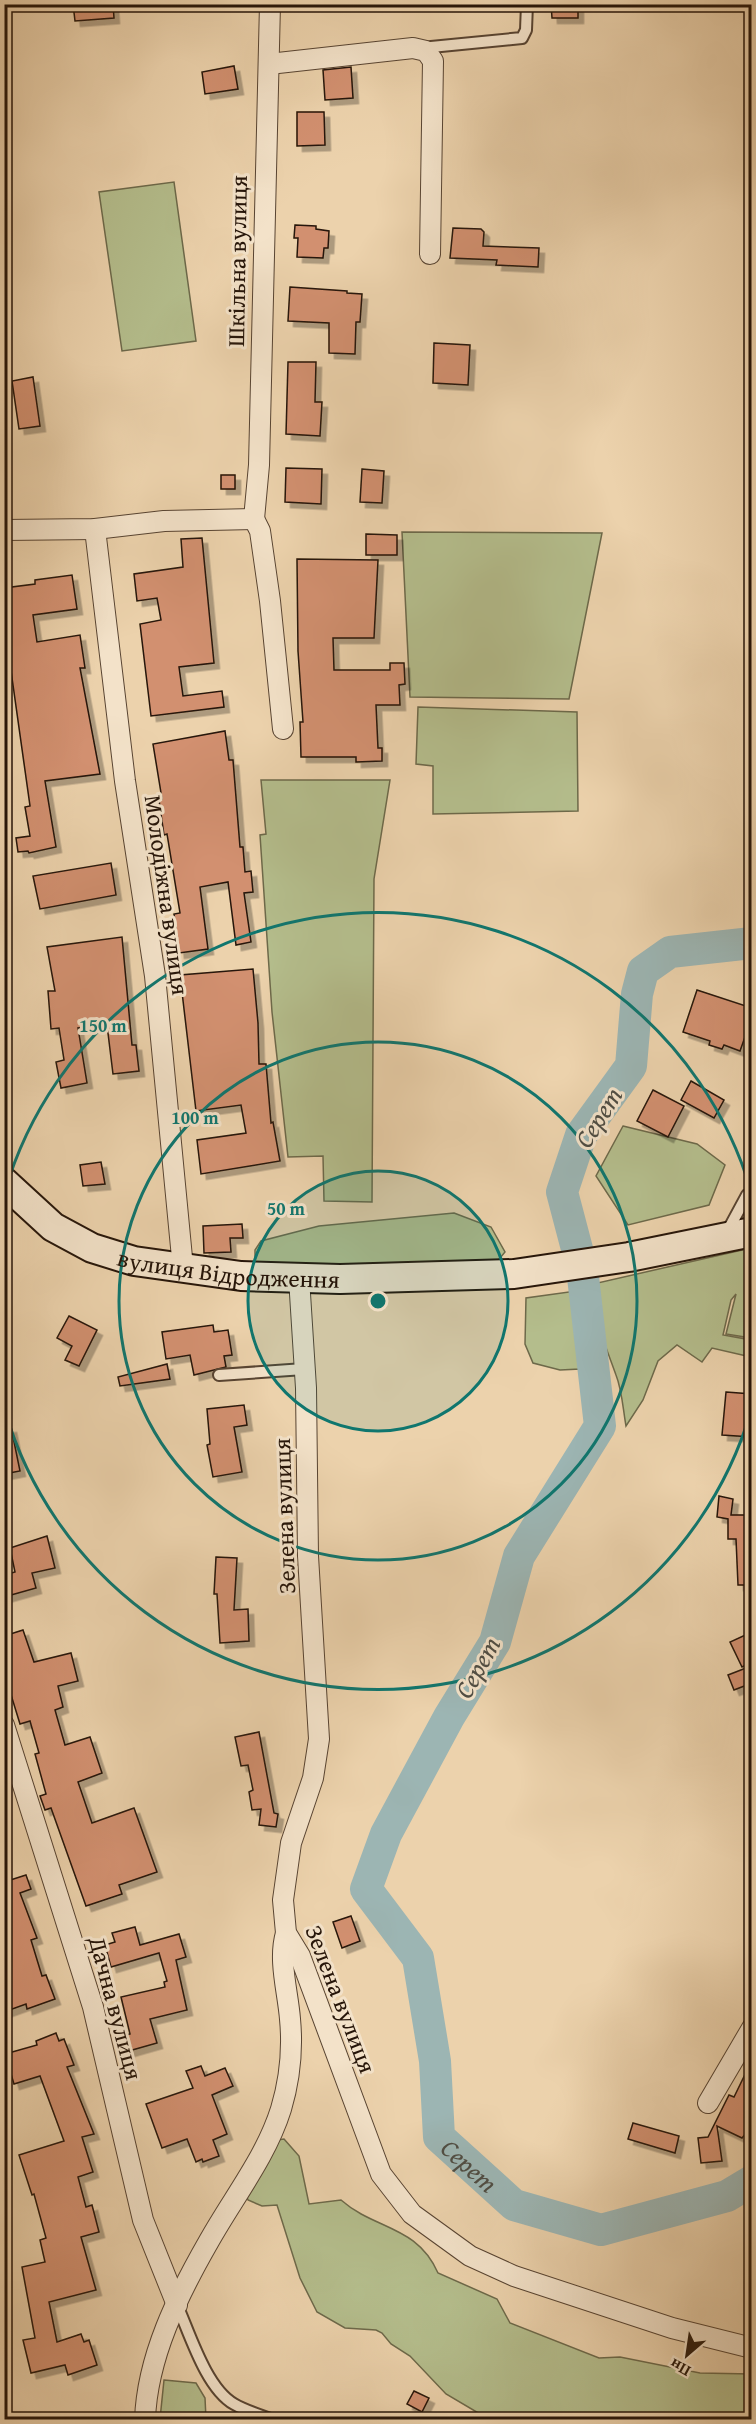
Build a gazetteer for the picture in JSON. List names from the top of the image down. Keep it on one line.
{"streets":{"street":["Шкільна вулиця","Молодіжна вулиця","вулиця Відродження","Зелена вулиця","Дачна вулиця"]},"crossings":[["Молодіжна вулиця","вулиця Відродження"],["вулиця Відродження","Зелена вулиця"]],"water":["Серет"],"north":"bottom left","rings":["150 m","100 m","50 m"]}
